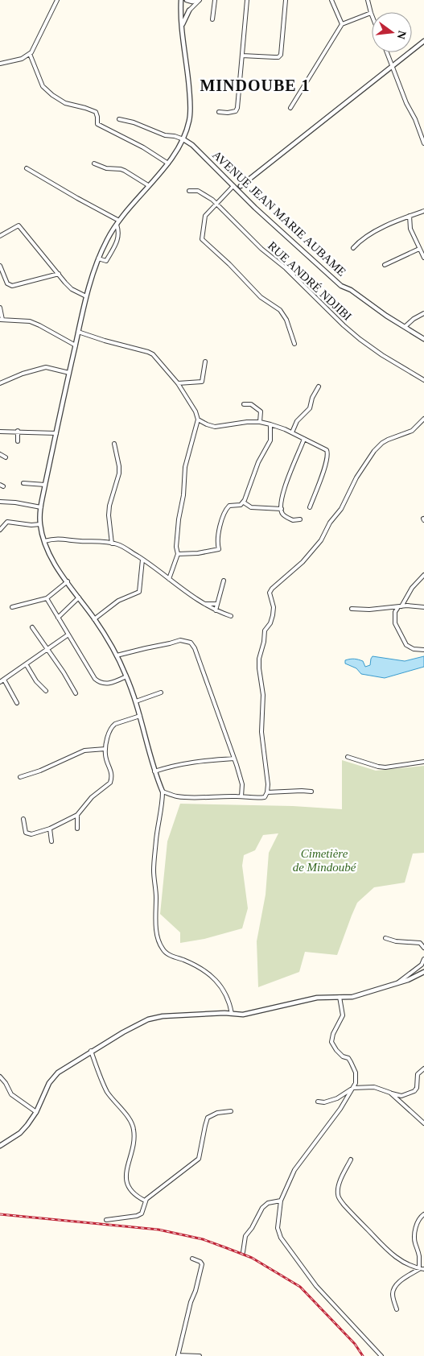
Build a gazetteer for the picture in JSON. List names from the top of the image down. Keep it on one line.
{"streets":{"street":["AVENUE JEAN MARIE AUBAME","RUE ANDRÉ NDJIBI"]},"districts":["MINDOUBE 1"],"parks":["Cimetière de Mindoubé"],"north":"right"}
